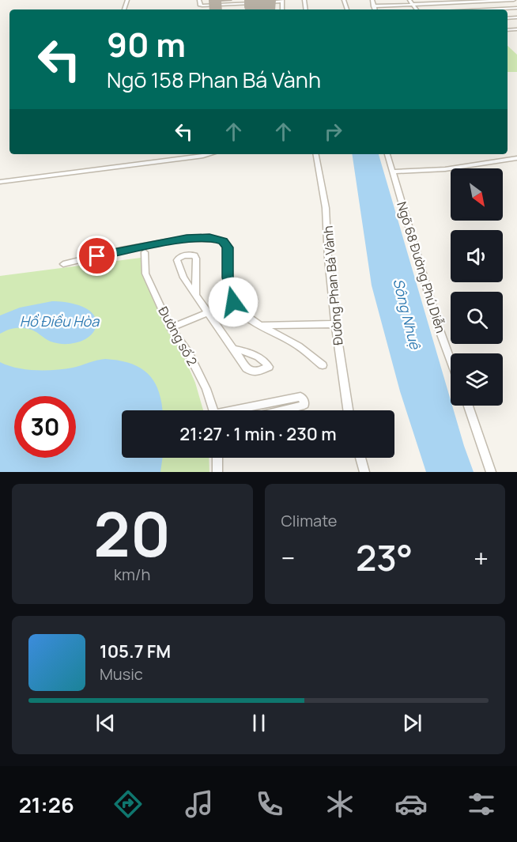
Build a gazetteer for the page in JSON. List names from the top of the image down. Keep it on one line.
{"streets":{"street":["Ngõ 68 Đường Phú Diễn","Đường Phan Bá Vành","Đường số 2"]},"water":["Sông Nhuệ","Hồ Điều Hòa"],"north":"bottom right","page":{"turn":["90 m","Ngõ 158 Phan Bá Vành"],"limit":"30","trip":"21:27 · 1 min · 230 m","tile":[["20","km/h"],"Climate"],"heat":["−","23°","+"],"song":["105.7 FM","Music"],"tabs":"21:26"}}
